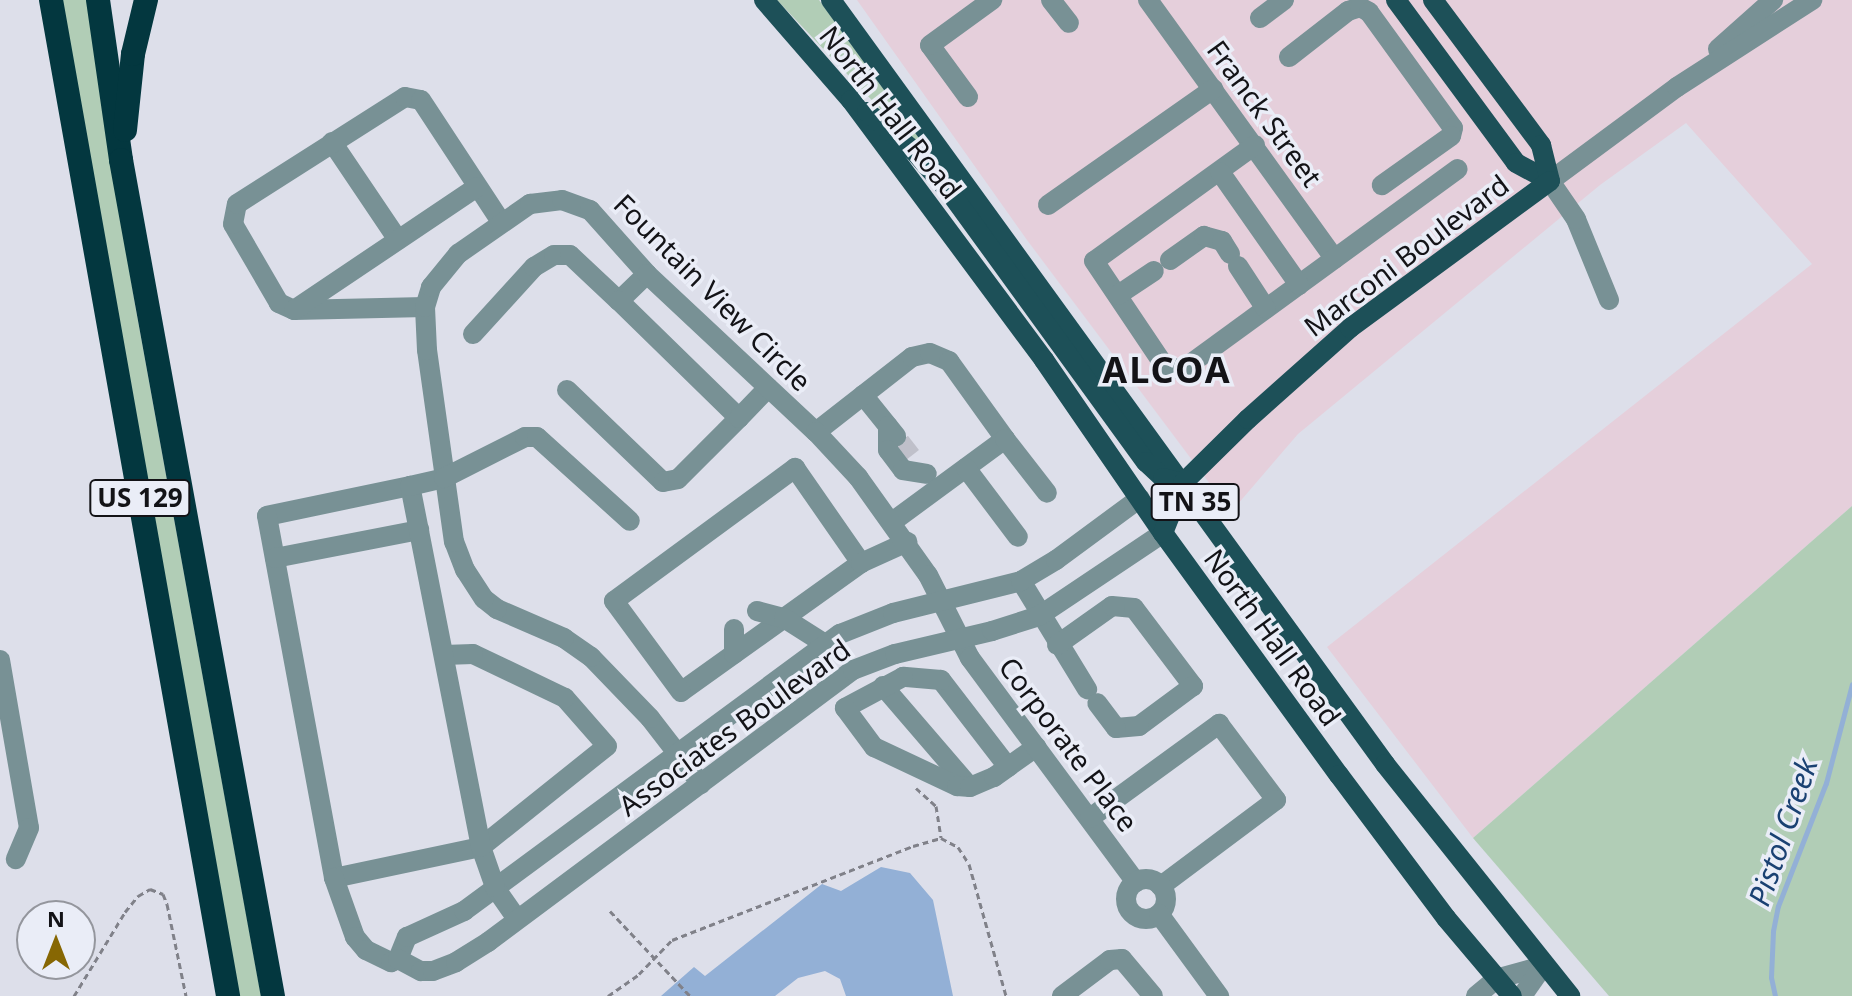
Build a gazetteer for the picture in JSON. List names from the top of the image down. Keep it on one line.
{"streets":{"highway":["US 129"],"main road":["North Hall Road","Marconi Boulevard","TN 35"],"street":["Franck Street","Fountain View Circle","Associates Boulevard","Corporate Place"]},"crossings":[["North Hall Road","Marconi Boulevard"],["North Hall Road","Associates Boulevard"],["Marconi Boulevard","Associates Boulevard"],["Fountain View Circle","Associates Boulevard"],["Fountain View Circle","Corporate Place"],["Associates Boulevard","Corporate Place"]],"districts":["ALCOA"],"water":["Pistol Creek"],"north":"top"}
